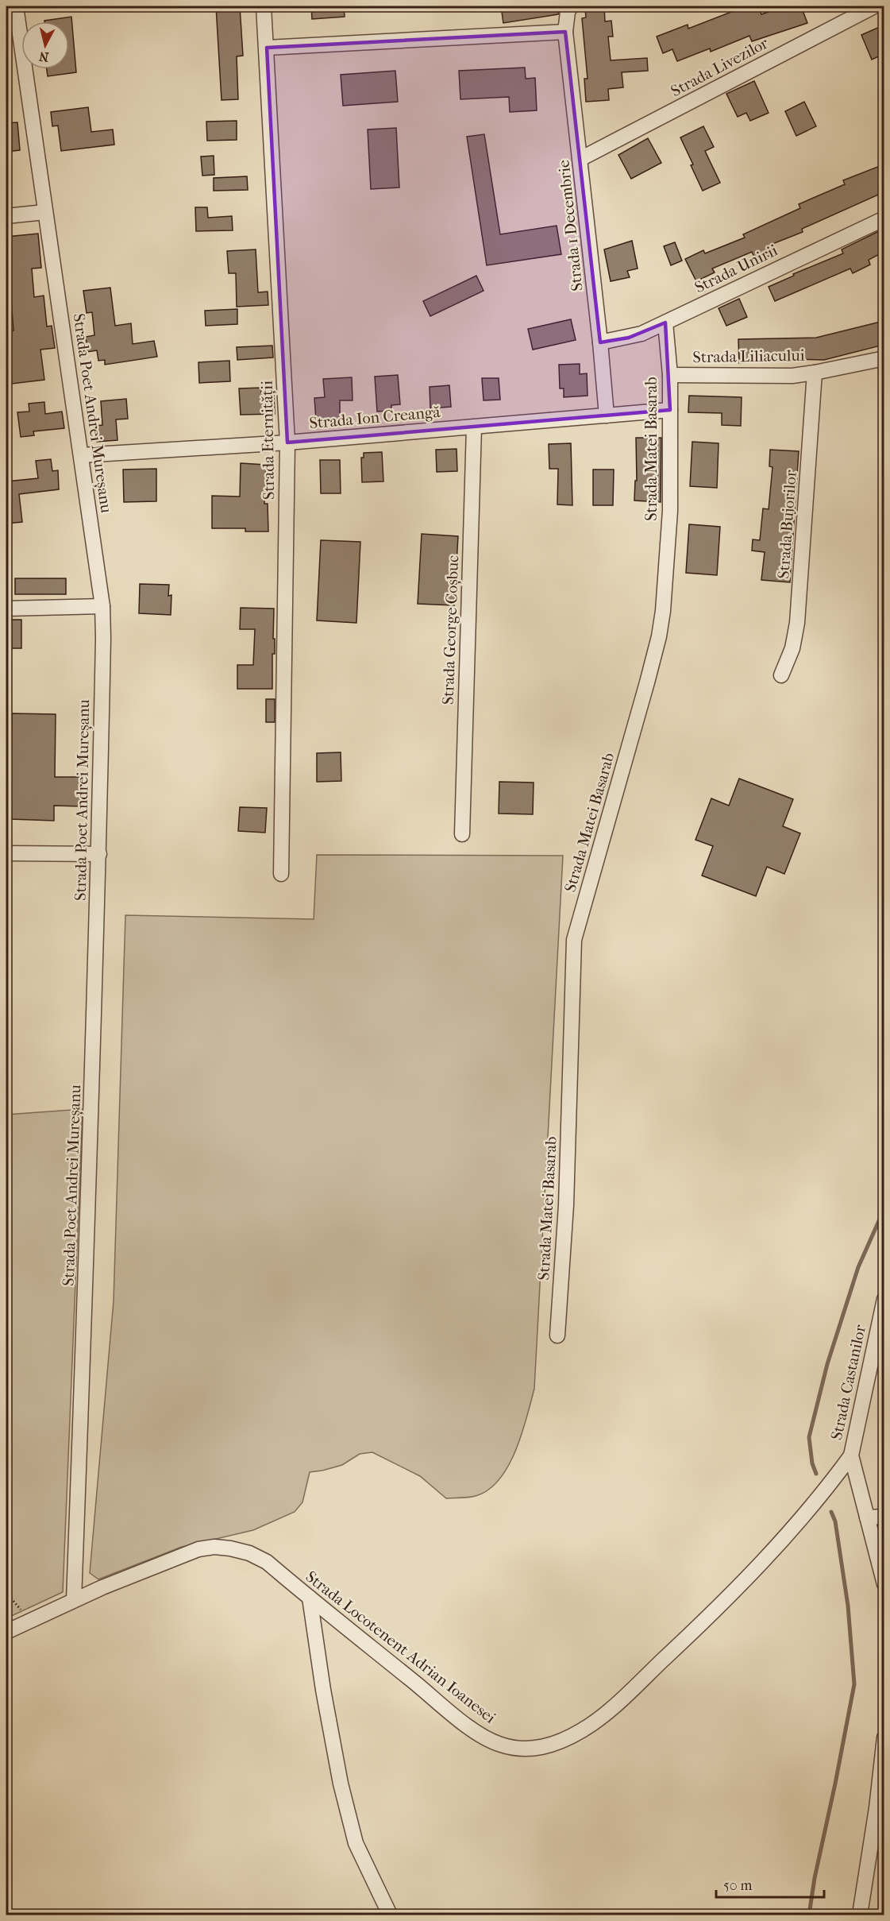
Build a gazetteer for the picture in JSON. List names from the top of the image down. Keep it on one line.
{"streets":{"street":["Strada Livezilor","Strada 1 Decembrie","Strada Unirii","Strada Liliacului","Strada Poet Andrei Mureșanu","Strada Ion Creangă","Strada Eternității","Strada Matei Basarab","Strada Bujorilor","Strada George Coșbuc","Strada Castanilor","Strada Locotenent Adrian Ioanesei"]},"crossings":[["Strada Livezilor","Strada 1 Decembrie"],["Strada 1 Decembrie","Strada Unirii"],["Strada 1 Decembrie","Strada Ion Creangă"],["Strada Unirii","Strada Matei Basarab"],["Strada Liliacului","Strada Matei Basarab"],["Strada Liliacului","Strada Bujorilor"],["Strada Poet Andrei Mureșanu","Strada Ion Creangă"],["Strada Poet Andrei Mureșanu","Strada Locotenent Adrian Ioanesei"],["Strada Ion Creangă","Strada Eternității"],["Strada Ion Creangă","Strada Matei Basarab"],["Strada Ion Creangă","Strada George Coșbuc"],["Strada Castanilor","Strada Locotenent Adrian Ioanesei"]],"scale_bar":"50 m","north":"bottom"}
